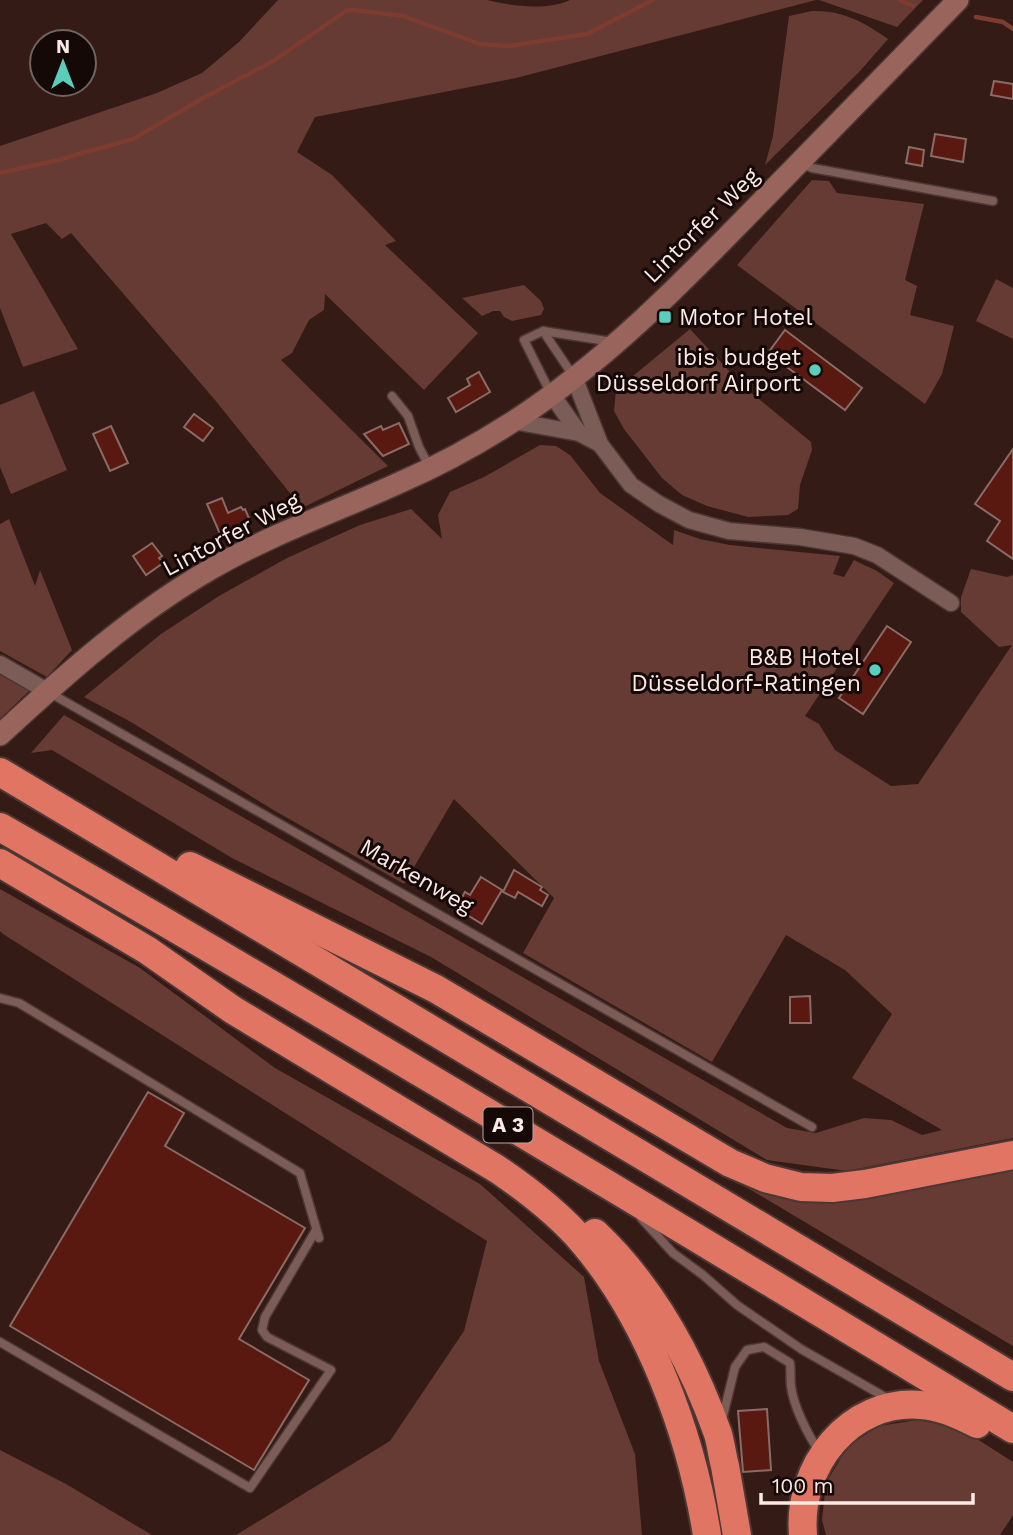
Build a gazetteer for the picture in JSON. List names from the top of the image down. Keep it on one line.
{"streets":{"highway":["A 3"],"main road":["Lintorfer Weg"],"street":["Markenweg"]},"crossings":[["Lintorfer Weg","Markenweg"]],"places":{"transit":["Motor Hotel"],"other":["ibis budget Düsseldorf Airport","B&B Hotel Düsseldorf-Ratingen"]},"scale_bar":"100 m","north":"top"}
